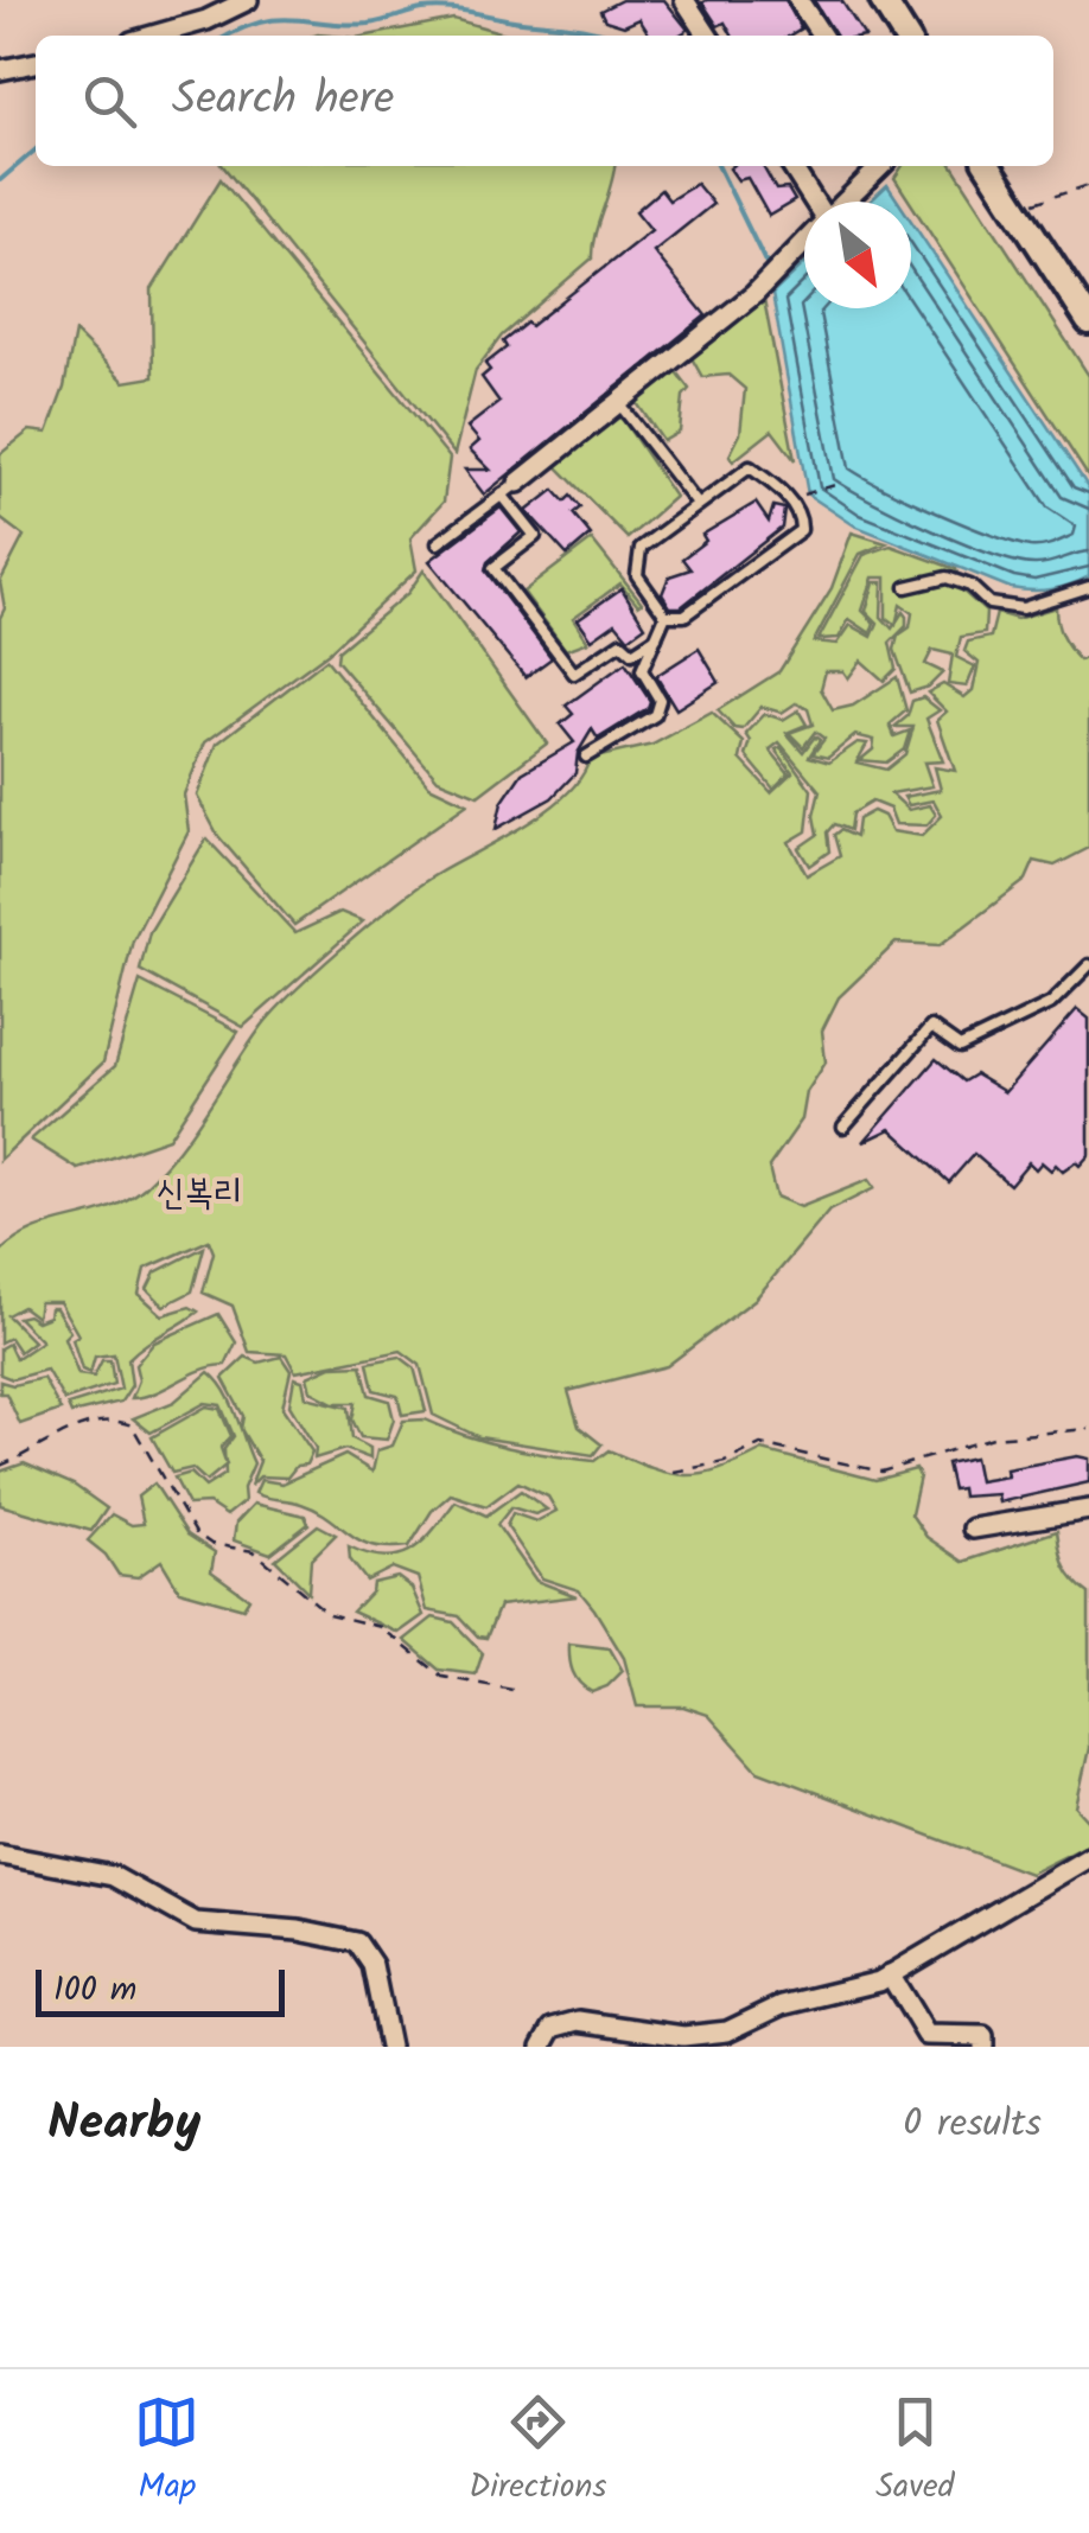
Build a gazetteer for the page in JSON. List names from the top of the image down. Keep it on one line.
{"districts":["신복리"],"scale_bar":"100 m","north":"bottom right","page":{"search":"Search here","scale":"100 m","heading":["Nearby","0 results"],"nav":["Map","Directions","Saved"]}}
